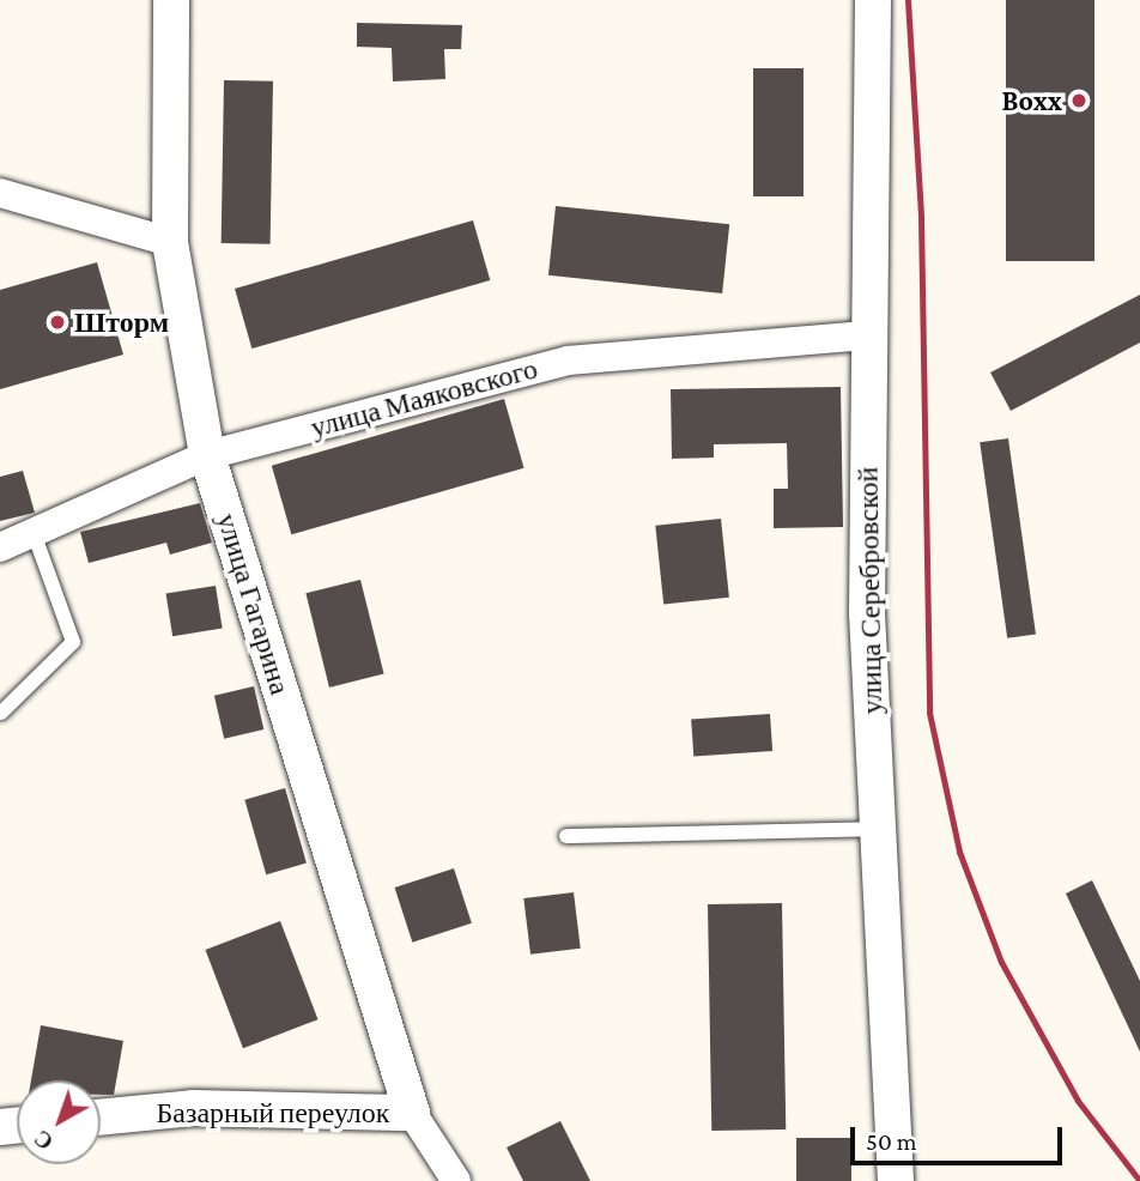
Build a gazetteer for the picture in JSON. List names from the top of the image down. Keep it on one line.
{"streets":{"street":["улица Маяковского","улица Серебровской","улица Гагарина","Базарный переулок"]},"crossings":[["улица Маяковского","улица Серебровской"],["улица Маяковского","улица Гагарина"],["улица Гагарина","Базарный переулок"]],"places":["Boxx","Шторм"],"scale_bar":"50 m","north":"bottom left"}
